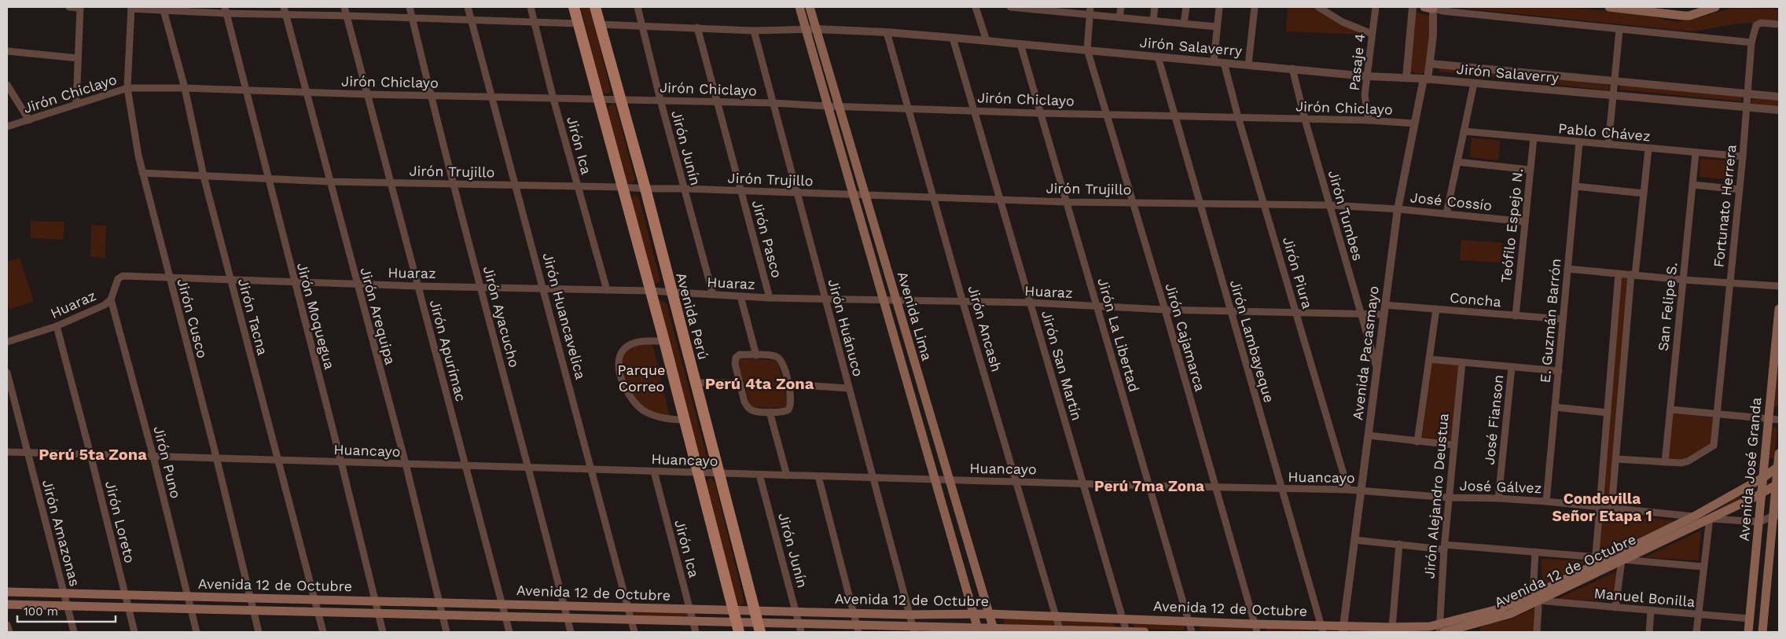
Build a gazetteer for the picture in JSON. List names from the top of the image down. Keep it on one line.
{"streets":{"main road":["Avenida Perú","Avenida Lima","Avenida José Granda","Avenida 12 de Octubre"],"street":["Jirón Salaverry","Pasaje 4","Jirón Chiclayo","Pablo Chávez","Jirón Ica","Jirón Junín","Jirón Trujillo","José Cossío","Fortunato Herrera","Jirón Tumbes","Teófilo Espejo N.","Jirón Pasco","Huaraz","Jirón Piura","Concha","San Felipe S.","Jirón Moquegua","Jirón Arequipa","Jirón Huancavelica","Jirón Tacna","Jirón Ayacucho","Jirón Cusco","E. Guzmán Barrón","Jirón Huánuco","Jirón Ancash","Jirón La Libertad","Jirón Cajamarca","Jirón Lambayeque","Jirón Apurímac","Avenida Pacasmayo","Jirón San Martín","José Fianson","Huancayo","Jirón Puno","José Gálvez","Jirón Alejandro Deustua","Jirón Loreto","Jirón Amazonas","Manuel Bonilla"]},"crossings":[["Jirón Salaverry","Pasaje 4"],["Jirón Salaverry","Jirón Junín"],["Jirón Salaverry","Fortunato Herrera"],["Jirón Salaverry","Jirón Tumbes"],["Jirón Salaverry","Jirón Pasco"],["Jirón Salaverry","Jirón Piura"],["Jirón Salaverry","Avenida Perú"],["Jirón Salaverry","Avenida Lima"],["Jirón Salaverry","Jirón Huánuco"],["Jirón Salaverry","Jirón Ancash"],["Jirón Salaverry","Jirón La Libertad"],["Jirón Salaverry","Jirón Cajamarca"],["Jirón Salaverry","Jirón Lambayeque"],["Jirón Salaverry","Avenida Pacasmayo"],["Jirón Salaverry","Jirón San Martín"],["Pasaje 4","Jirón Chiclayo"],["Jirón Chiclayo","Jirón Ica"],["Jirón Chiclayo","Jirón Junín"],["Jirón Chiclayo","Jirón Tumbes"],["Jirón Chiclayo","Jirón Pasco"],["Jirón Chiclayo","Jirón Piura"],["Jirón Chiclayo","Jirón Moquegua"],["Jirón Chiclayo","Jirón Arequipa"],["Jirón Chiclayo","Jirón Huancavelica"],["Jirón Chiclayo","Avenida Perú"],["Jirón Chiclayo","Avenida Lima"],["Jirón Chiclayo","Jirón Tacna"],["Jirón Chiclayo","Jirón Ayacucho"],["Jirón Chiclayo","Jirón Cusco"],["Jirón Chiclayo","Jirón Huánuco"],["Jirón Chiclayo","Jirón Ancash"],["Jirón Chiclayo","Jirón La Libertad"],["Jirón Chiclayo","Jirón Cajamarca"],["Jirón Chiclayo","Jirón Lambayeque"],["Jirón Chiclayo","Jirón Apurímac"],["Jirón Chiclayo","Avenida Pacasmayo"],["Jirón Chiclayo","Jirón San Martín"],["Pablo Chávez","Fortunato Herrera"],["Pablo Chávez","Teófilo Espejo N."],["Pablo Chávez","San Felipe S."],["Pablo Chávez","E. Guzmán Barrón"],["Jirón Ica","Jirón Trujillo"],["Jirón Ica","Huaraz"],["Jirón Ica","Huancayo"],["Jirón Ica","Avenida 12 de Octubre"],["Jirón Junín","Jirón Trujillo"],["Jirón Junín","Huaraz"],["Jirón Junín","Huancayo"],["Jirón Junín","Avenida 12 de Octubre"],["Jirón Trujillo","José Cossío"],["Jirón Trujillo","Jirón Tumbes"],["Jirón Trujillo","Jirón Pasco"],["Jirón Trujillo","Jirón Piura"],["Jirón Trujillo","Jirón Moquegua"],["Jirón Trujillo","Jirón Arequipa"],["Jirón Trujillo","Jirón Huancavelica"],["Jirón Trujillo","Avenida Perú"],["Jirón Trujillo","Avenida Lima"],["Jirón Trujillo","Jirón Tacna"],["Jirón Trujillo","Jirón Ayacucho"],["Jirón Trujillo","Jirón Cusco"],["Jirón Trujillo","Jirón Huánuco"],["Jirón Trujillo","Jirón Ancash"],["Jirón Trujillo","Jirón La Libertad"],["Jirón Trujillo","Jirón Cajamarca"],["Jirón Trujillo","Jirón Lambayeque"],["Jirón Trujillo","Jirón Apurímac"],["Jirón Trujillo","Avenida Pacasmayo"],["Jirón Trujillo","Jirón San Martín"],["José Cossío","Teófilo Espejo N."],["José Cossío","Avenida Pacasmayo"],["Fortunato Herrera","San Felipe S."],["Jirón Tumbes","Huaraz"],["Jirón Tumbes","Avenida Pacasmayo"],["Teófilo Espejo N.","Concha"],["Jirón Pasco","Huaraz"],["Huaraz","Jirón Piura"],["Huaraz","Jirón Moquegua"],["Huaraz","Jirón Arequipa"],["Huaraz","Jirón Huancavelica"],["Huaraz","Avenida Perú"],["Huaraz","Avenida Lima"],["Huaraz","Jirón Tacna"],["Huaraz","Jirón Ayacucho"],["Huaraz","Jirón Cusco"],["Huaraz","Jirón Huánuco"],["Huaraz","Jirón Ancash"],["Huaraz","Jirón La Libertad"],["Huaraz","Jirón Cajamarca"],["Huaraz","Jirón Lambayeque"],["Huaraz","Jirón Apurímac"],["Huaraz","Avenida Pacasmayo"],["Huaraz","Jirón San Martín"],["Huaraz","Jirón Puno"],["Huaraz","Jirón Loreto"],["Jirón Piura","Huancayo"],["Concha","E. Guzmán Barrón"],["Concha","Avenida Pacasmayo"],["Jirón Moquegua","Huancayo"],["Jirón Moquegua","Avenida 12 de Octubre"],["Jirón Arequipa","Huancayo"],["Jirón Arequipa","Avenida 12 de Octubre"],["Jirón Huancavelica","Huancayo"],["Jirón Huancavelica","Avenida 12 de Octubre"],["Avenida Perú","Huancayo"],["Avenida Perú","Avenida 12 de Octubre"],["Avenida Lima","Huancayo"],["Avenida Lima","Avenida 12 de Octubre"],["Jirón Tacna","Huancayo"],["Jirón Tacna","Avenida 12 de Octubre"],["Jirón Ayacucho","Huancayo"],["Jirón Ayacucho","Avenida 12 de Octubre"],["Jirón Cusco","Huancayo"],["Jirón Cusco","Avenida 12 de Octubre"],["E. Guzmán Barrón","José Gálvez"],["Jirón Huánuco","Huancayo"],["Jirón Huánuco","Avenida 12 de Octubre"],["Jirón Ancash","Huancayo"],["Jirón Ancash","Avenida 12 de Octubre"],["Jirón La Libertad","Huancayo"],["Jirón La Libertad","Avenida 12 de Octubre"],["Jirón Cajamarca","Huancayo"],["Jirón Cajamarca","Avenida 12 de Octubre"],["Jirón Lambayeque","Huancayo"],["Jirón Lambayeque","Avenida 12 de Octubre"],["Jirón Apurímac","Huancayo"],["Jirón Apurímac","Avenida 12 de Octubre"],["Avenida Pacasmayo","Huancayo"],["Avenida Pacasmayo","José Gálvez"],["Avenida Pacasmayo","Avenida 12 de Octubre"],["Jirón San Martín","Huancayo"],["Jirón San Martín","Avenida 12 de Octubre"],["José Fianson","José Gálvez"],["Huancayo","Jirón Puno"],["Huancayo","José Gálvez"],["Huancayo","Jirón Loreto"],["Huancayo","Jirón Amazonas"],["Jirón Puno","Avenida 12 de Octubre"],["Avenida José Granda","José Gálvez"],["Avenida José Granda","Avenida 12 de Octubre"],["Avenida José Granda","Manuel Bonilla"],["José Gálvez","Jirón Alejandro Deustua"],["José Gálvez","Avenida 12 de Octubre"],["Jirón Alejandro Deustua","Avenida 12 de Octubre"],["Jirón Loreto","Avenida 12 de Octubre"],["Jirón Amazonas","Avenida 12 de Octubre"],["Avenida 12 de Octubre","Manuel Bonilla"]],"districts":["Perú 4ta Zona","Perú 5ta Zona","Perú 7ma Zona","Condevilla Señor Etapa 1"],"parks":["Parque Correo"],"scale_bar":"100 m"}
